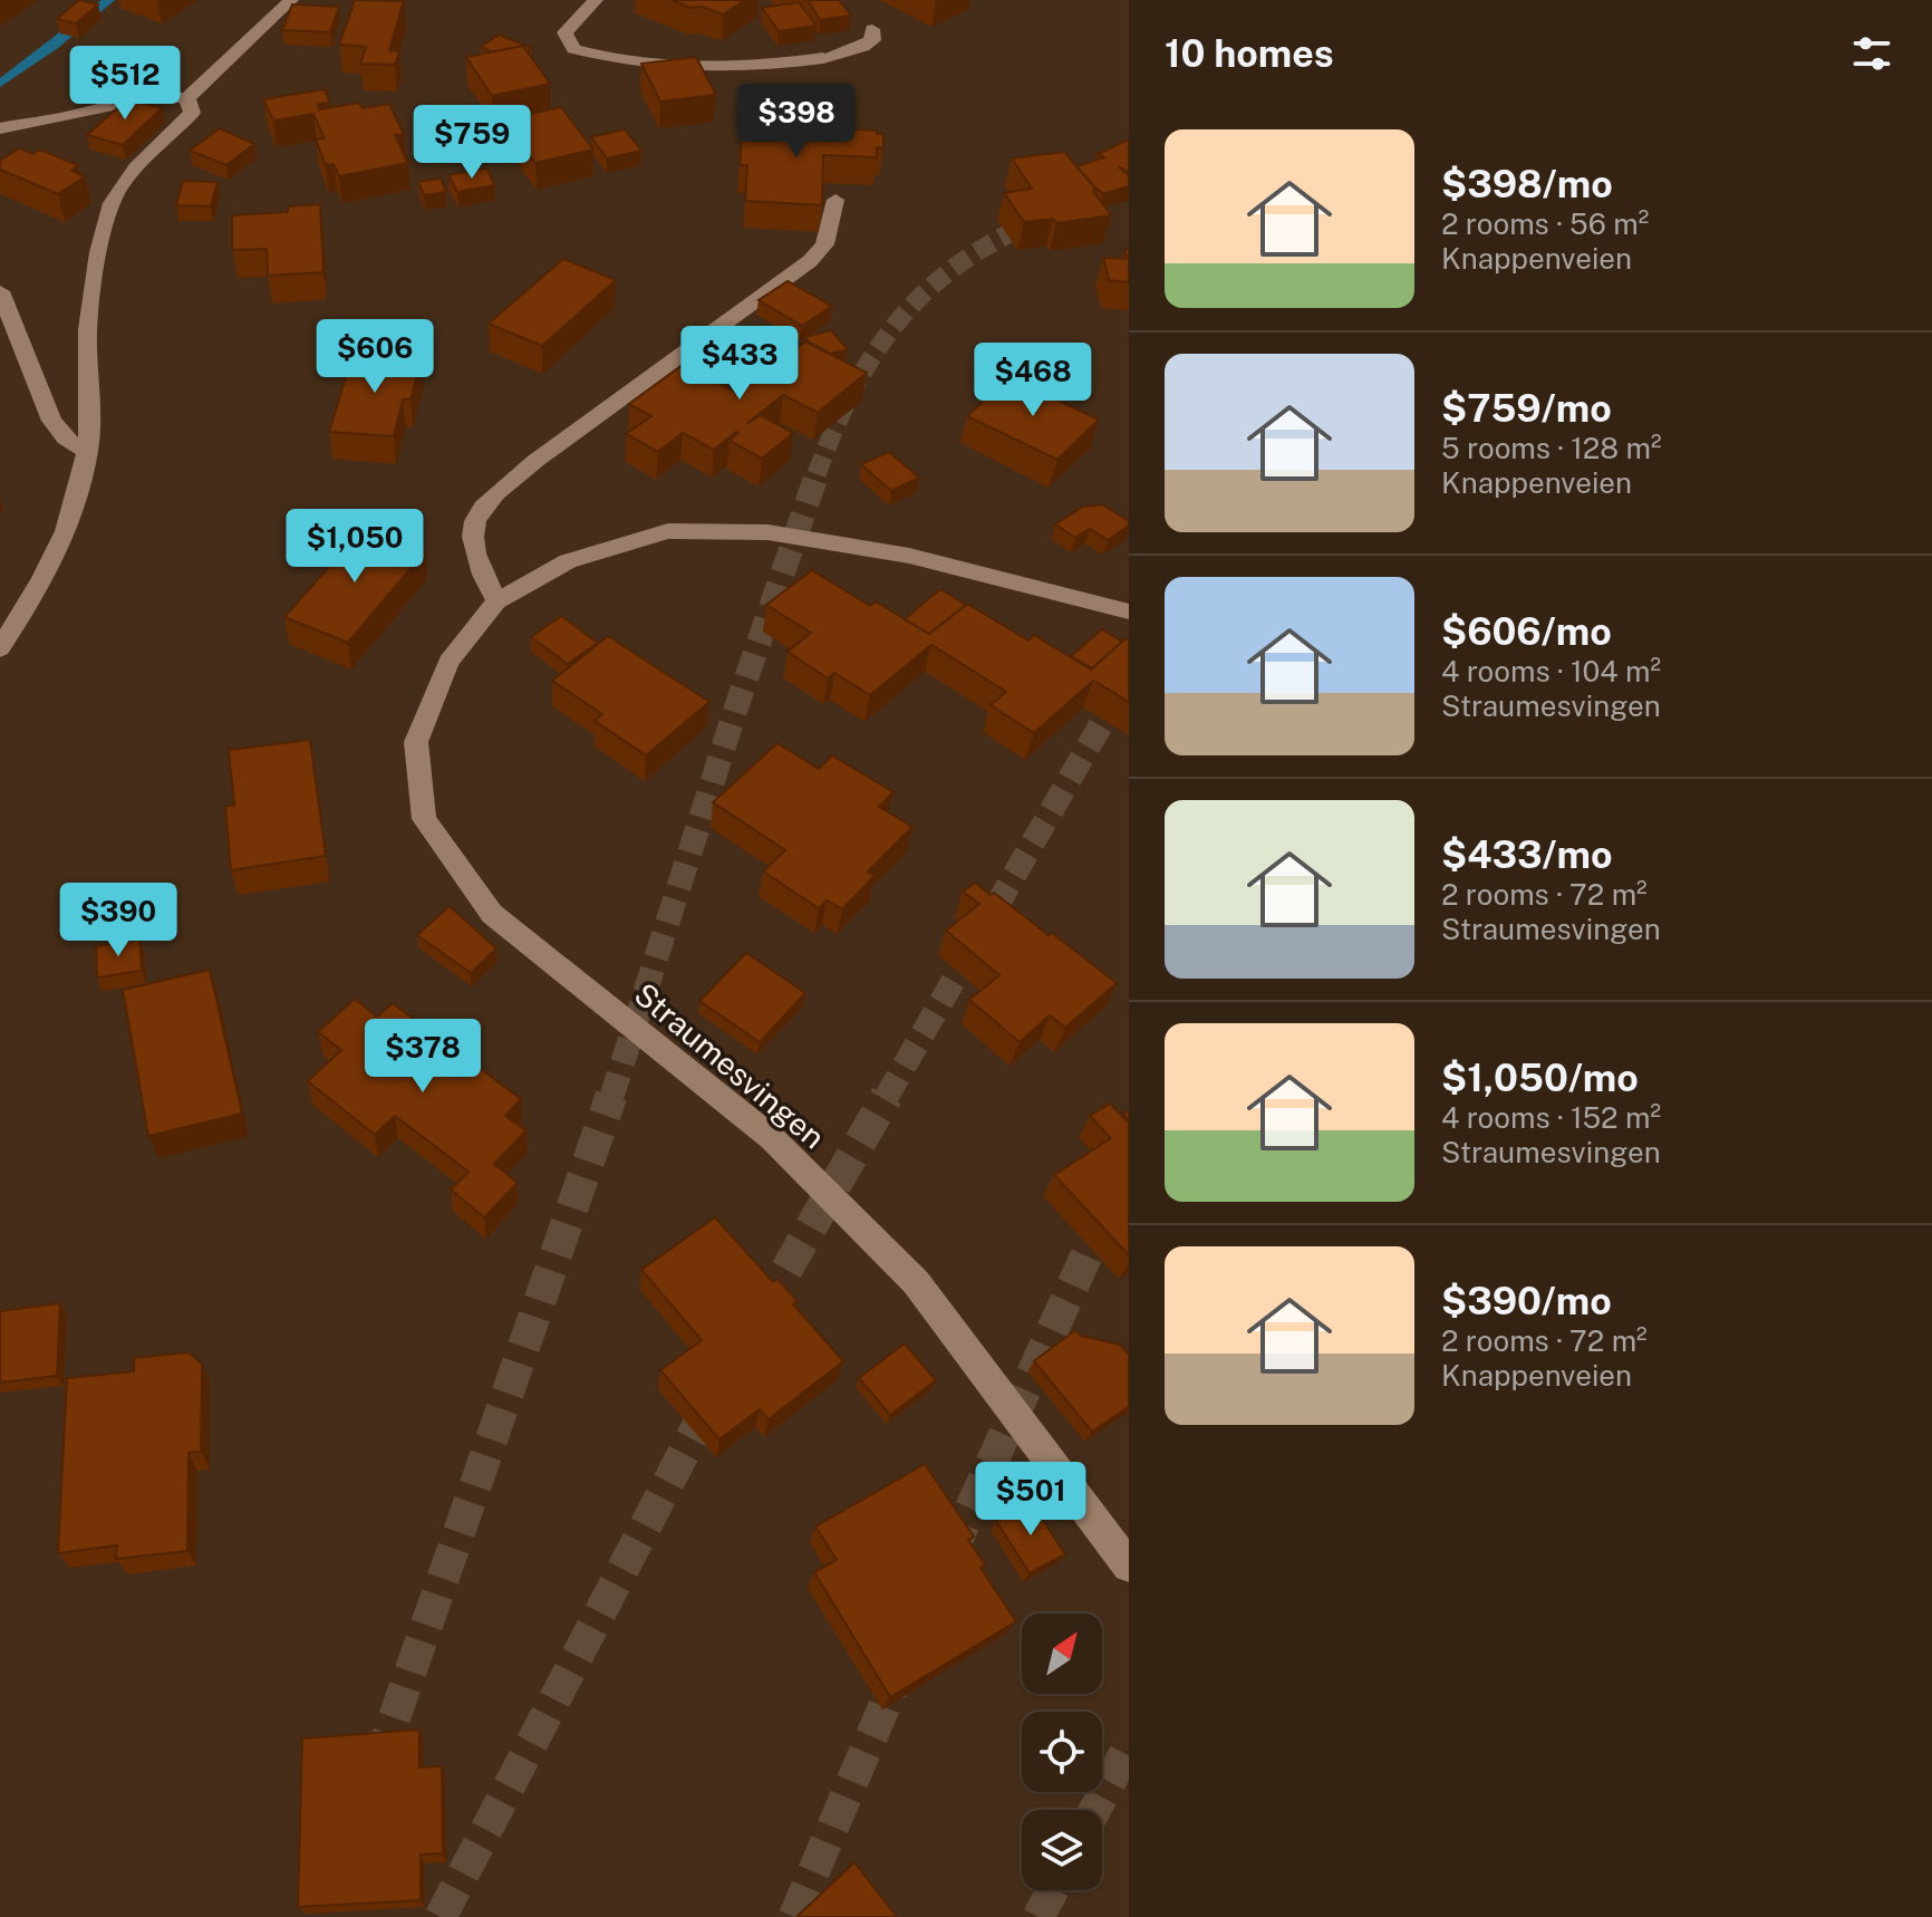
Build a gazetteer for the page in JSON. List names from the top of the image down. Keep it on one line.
{"streets":{"street":["Straumesvingen"]},"north":"top right","page":{"heading":"10 homes","price":["$512","$398","$759","$606","$433","$468","$1,050","$390","$378","$501"],"list":[{"name":"$398/mo","note":"2 rooms · 56 m² · Knappenveien"},{"name":"$759/mo","note":"5 rooms · 128 m² · Knappenveien"},{"name":"$606/mo","note":"4 rooms · 104 m² · Straumesvingen"},{"name":"$433/mo","note":"2 rooms · 72 m² · Straumesvingen"},{"name":"$1,050/mo","note":"4 rooms · 152 m² · Straumesvingen"},{"name":"$390/mo","note":"2 rooms · 72 m² · Knappenveien"}]}}
